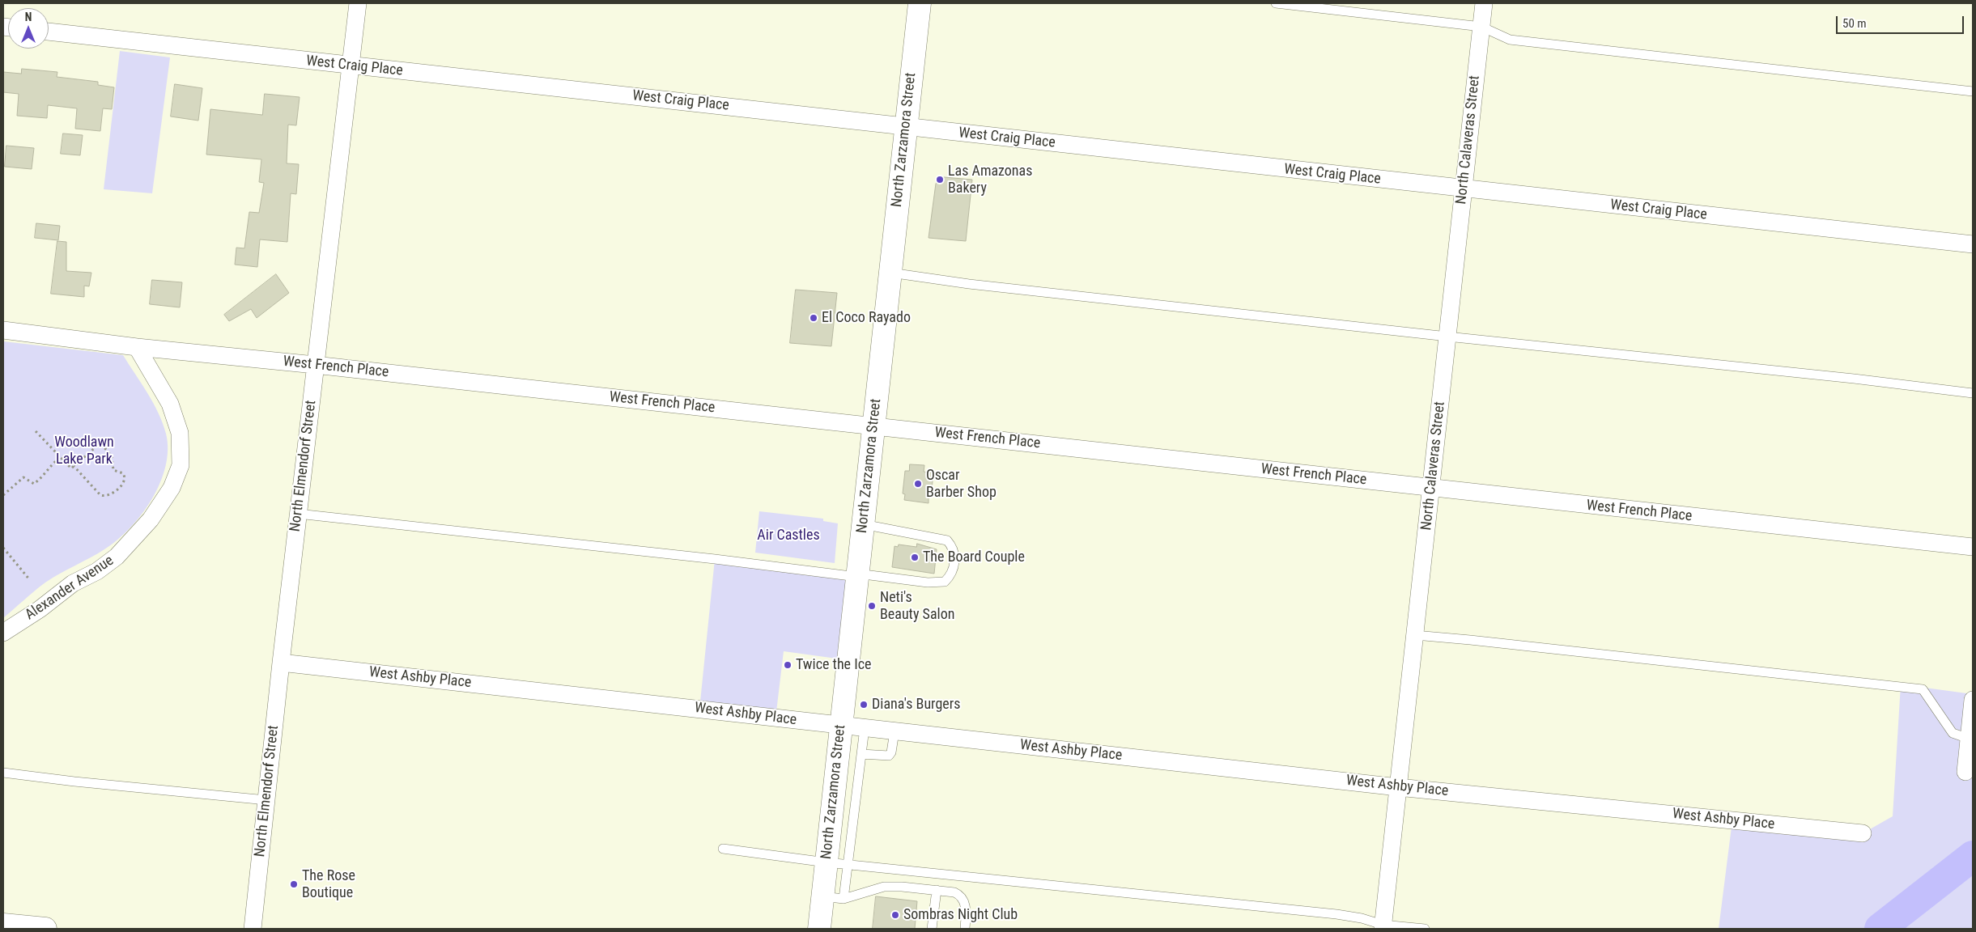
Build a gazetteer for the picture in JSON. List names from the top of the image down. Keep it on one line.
{"streets":{"street":["West Craig Place","North Zarzamora Street","North Calaveras Street","West French Place","North Elmendorf Street","Alexander Avenue","West Ashby Place"]},"crossings":[["West Craig Place","North Zarzamora Street"],["West Craig Place","North Calaveras Street"],["West Craig Place","North Elmendorf Street"],["North Zarzamora Street","West French Place"],["North Zarzamora Street","West Ashby Place"],["North Calaveras Street","West French Place"],["North Calaveras Street","West Ashby Place"],["West French Place","North Elmendorf Street"],["West French Place","Alexander Avenue"],["North Elmendorf Street","West Ashby Place"]],"parks":["Woodlawn Lake Park","Air Castles"],"places":["Las Amazonas Bakery","El Coco Rayado","Oscar Barber Shop","The Board Couple","Neti's Beauty Salon","Twice the Ice","Diana's Burgers","The Rose Boutique","Sombras Night Club"],"scale_bar":"50 m","north":"top"}
